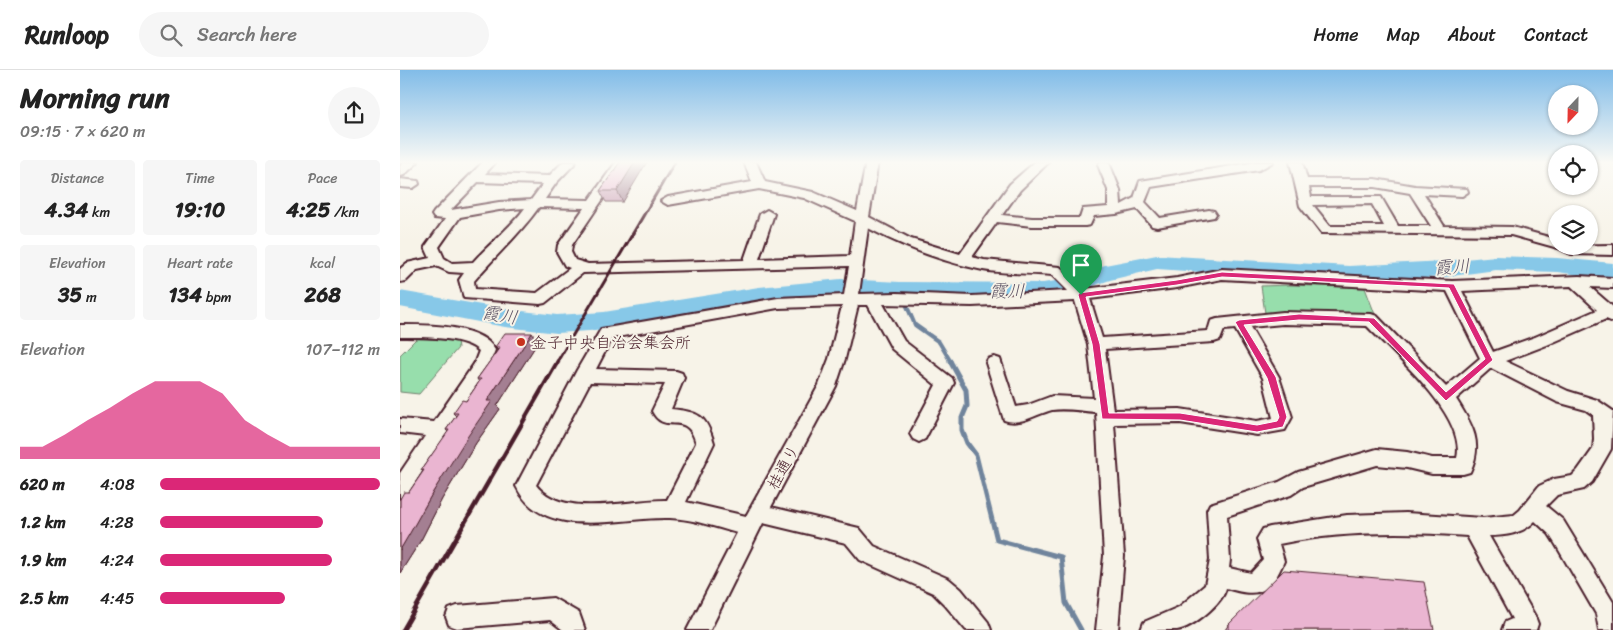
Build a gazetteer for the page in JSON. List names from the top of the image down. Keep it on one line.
{"streets":{"street":["桂通り"]},"water":["霞川"],"places":["金子中央自治会集会所"],"north":"bottom","page":{"header":"Runloop","search":"Search here","nav":["Home","Map","About","Contact"],"heading":["Morning run","09:15 · 7 × 620 m"],"stats":[["Distance","4.34 km"],["Time","19:10"],["Pace","4:25 /km"],["Elevation","35 m"],["Heart rate","134 bpm"],["kcal","268"]],"chart":["Elevation","107–112 m"],"list":[{"name":"620 m","note":"4:08"},{"name":"1.2 km","note":"4:28"},{"name":"1.9 km","note":"4:24"},{"name":"2.5 km","note":"4:45"}]}}
